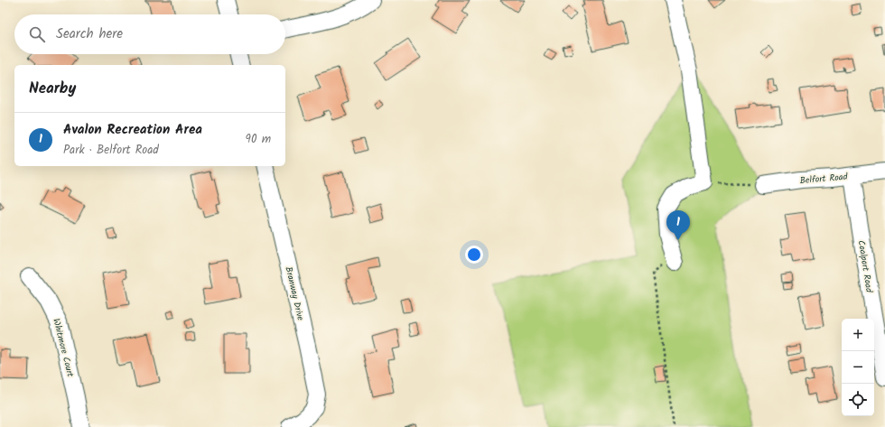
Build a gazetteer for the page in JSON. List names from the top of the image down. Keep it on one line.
{"streets":{"street":["Belfort Road","Coalport Road","Branway Drive","Whitmore Court"]},"crossings":[["Belfort Road","Coalport Road"]],"page":{"search":"Search here","heading":"Nearby","list":[{"mark":"1","name":"Avalon Recreation Area","note":"Park · Belfort Road","value":"90 m"}],"pins":"1","map_buttons":["+","−"]}}
